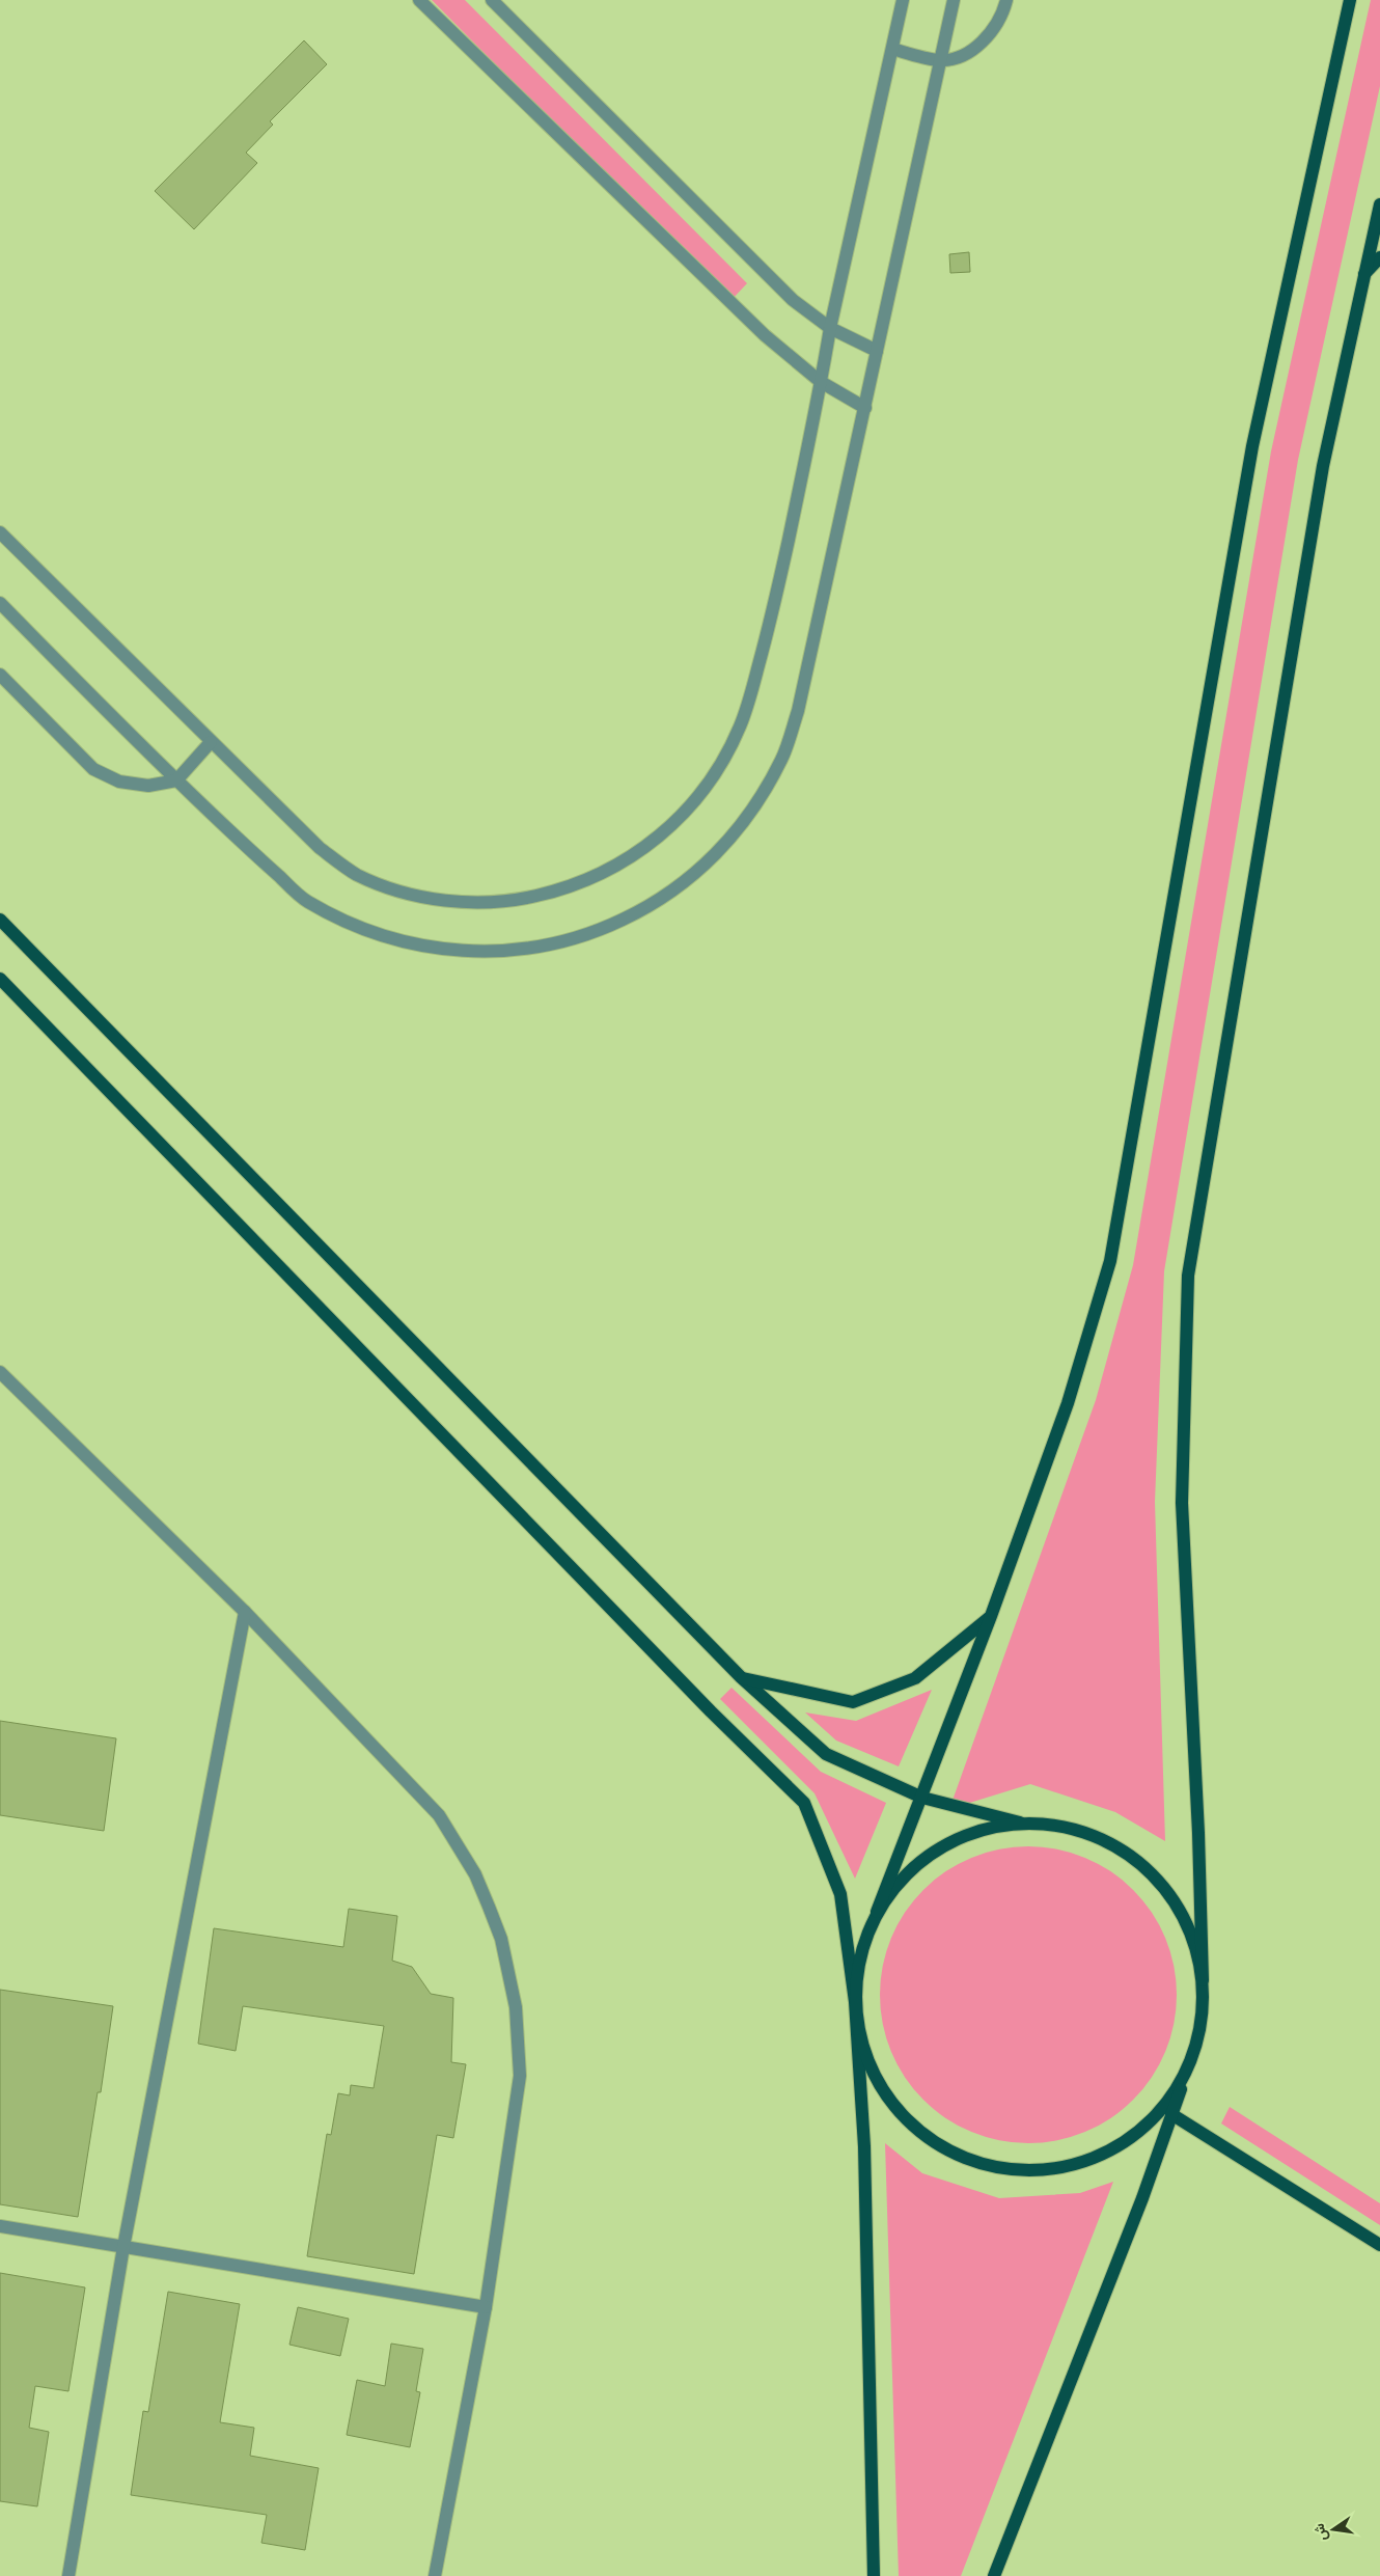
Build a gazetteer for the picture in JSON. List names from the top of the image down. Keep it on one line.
{"north":"left"}
